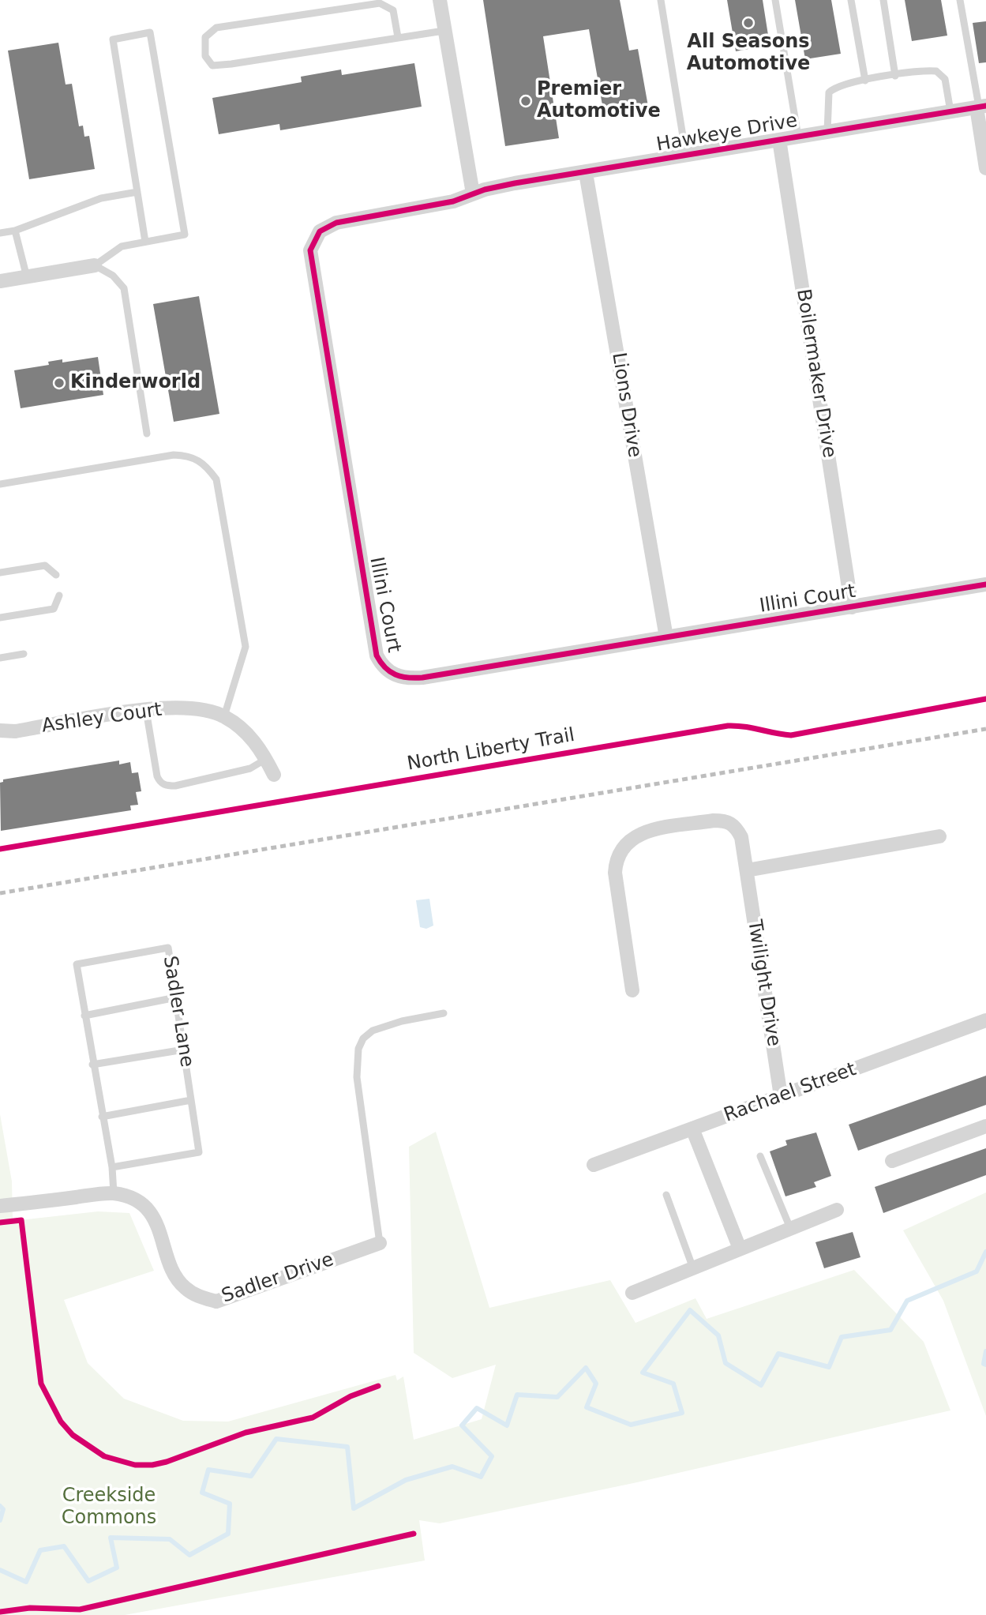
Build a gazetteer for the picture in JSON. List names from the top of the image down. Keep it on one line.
{"streets":{"street":["Hawkeye Drive","Boilermaker Drive","Lions Drive","Illini Court","Ashley Court","Twilight Drive","Rachael Street","Sadler Drive"],"lane":["Sadler Lane"],"cycle path":["North Liberty Trail"]},"crossings":[["Hawkeye Drive","Boilermaker Drive"],["Hawkeye Drive","Lions Drive"],["Hawkeye Drive","Illini Court"],["Boilermaker Drive","Illini Court"],["Lions Drive","Illini Court"],["Twilight Drive","Rachael Street"],["Sadler Lane","Sadler Drive"]],"parks":["Creekside Commons"],"places":["All Seasons Automotive","Premier Automotive","Kinderworld"]}
